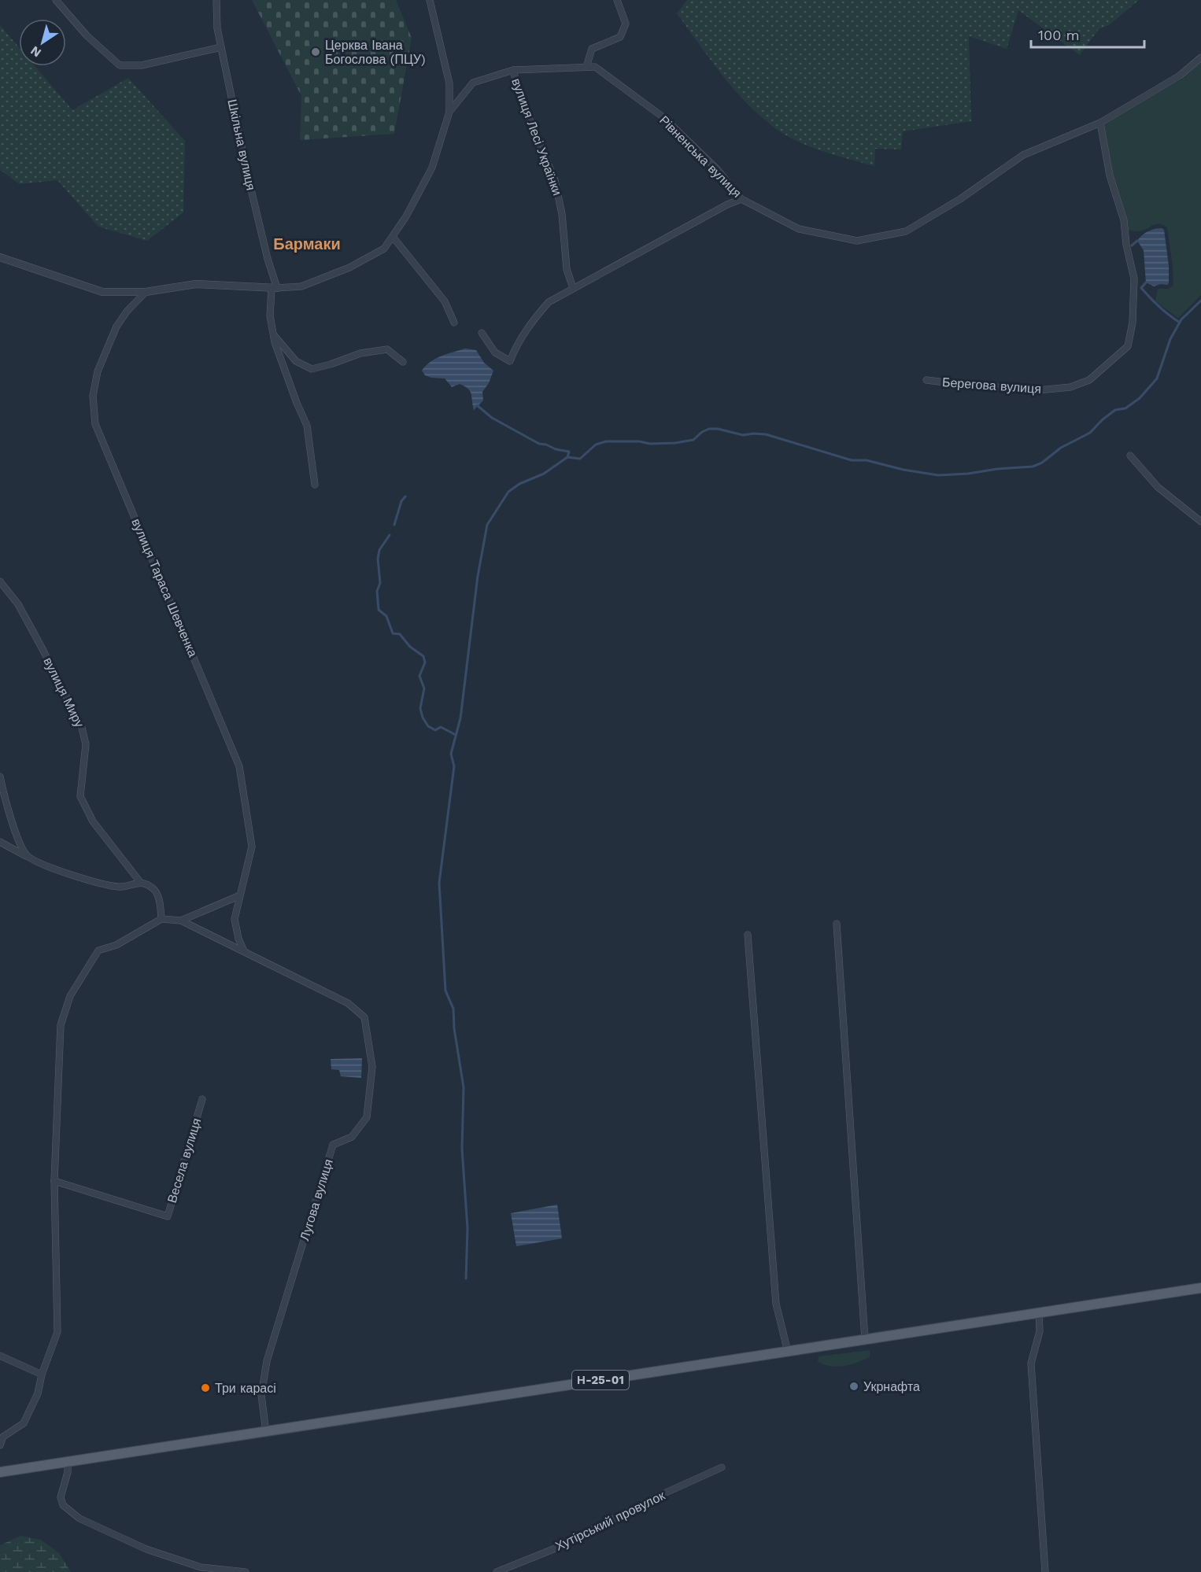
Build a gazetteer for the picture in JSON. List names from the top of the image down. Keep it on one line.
{"streets":{"main road":["Н-25-01"],"street":["вулиця Лесі Українки","Шкільна вулиця","Рівненська вулиця","Берегова вулиця","вулиця Тараса Шевченка","вулиця Миру","Весела вулиця","Лугова вулиця","Хутірський провулок"]},"crossings":[["вулиця Лесі Українки","Рівненська вулиця"],["Шкільна вулиця","Рівненська вулиця"],["Рівненська вулиця","Берегова вулиця"],["Рівненська вулиця","вулиця Тараса Шевченка"],["вулиця Тараса Шевченка","Лугова вулиця"],["Лугова вулиця","Н-25-01"]],"districts":["Бармаки"],"places":["Церква Івана Богослова (ПЦУ)","Укрнафта","Три карасі"],"scale_bar":"100 m","north":"bottom left"}
